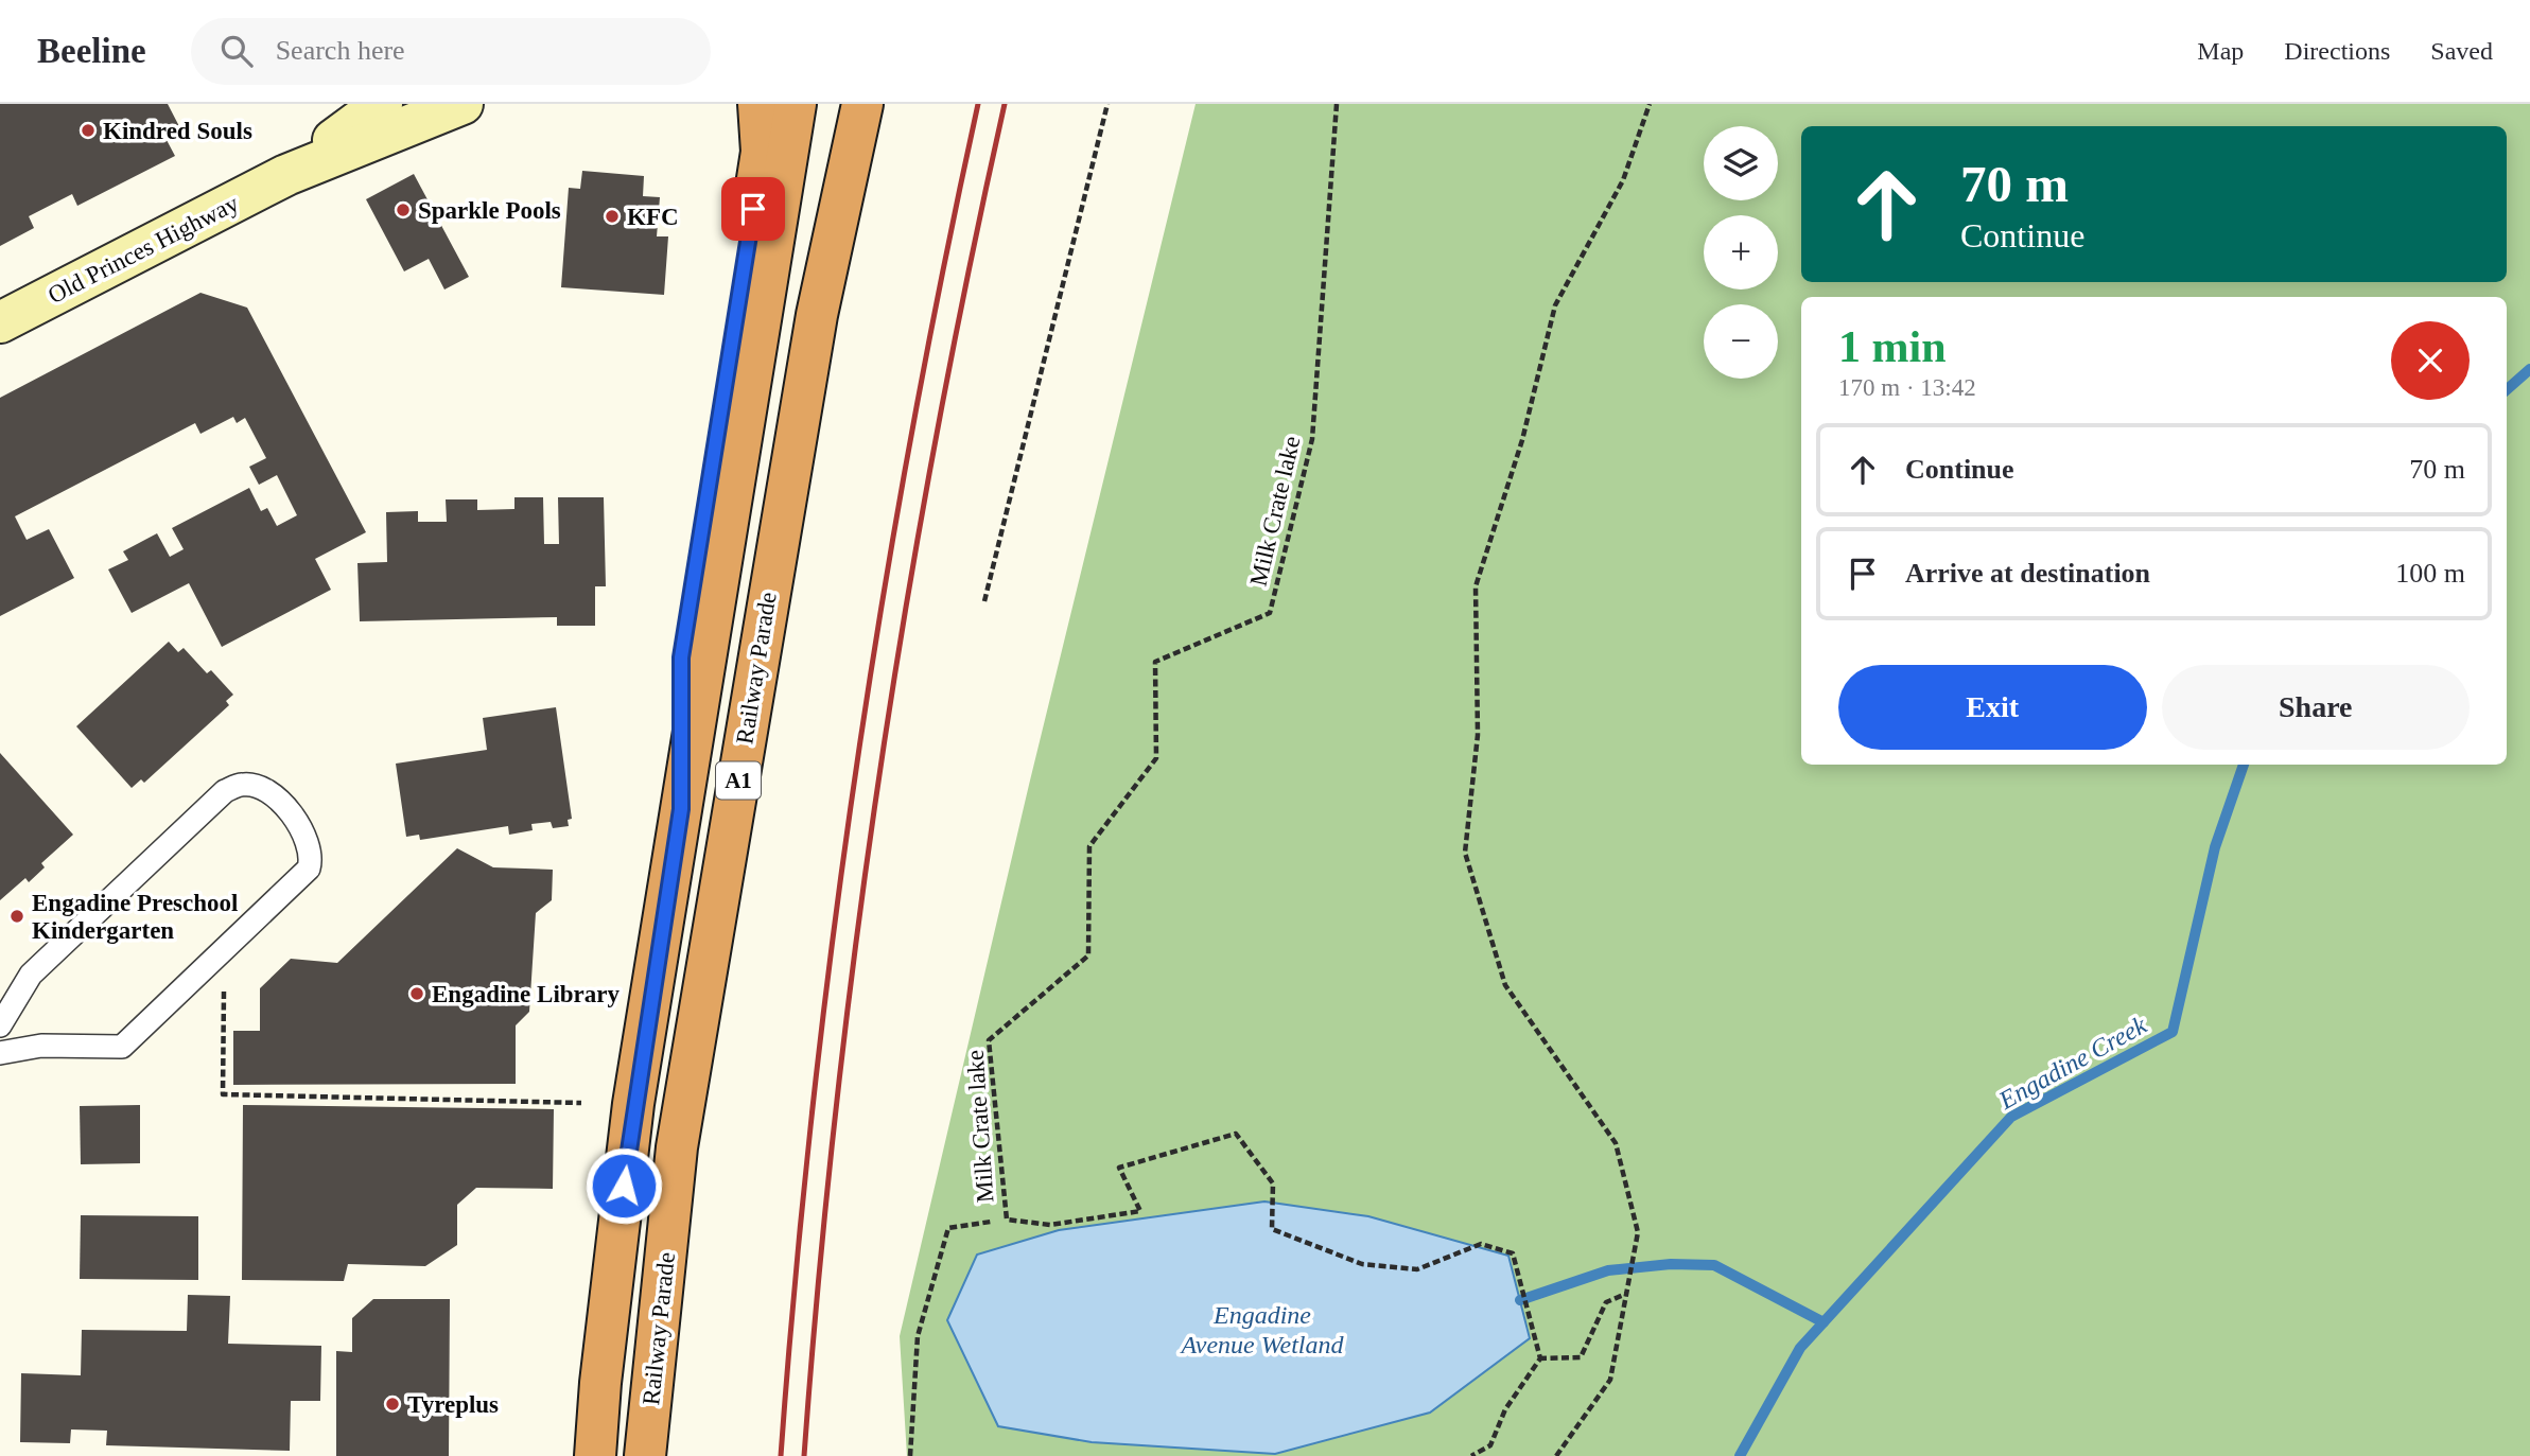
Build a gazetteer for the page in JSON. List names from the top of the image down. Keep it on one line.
{"streets":{"highway":["Railway Parade","A1"],"street":["Old Princes Highway"],"path":["Milk Crate lake"]},"water":["Engadine Creek","Engadine Avenue Wetland"],"places":["Kindred Souls","Sparkle Pools","KFC","Engadine Preschool Kindergarten","Engadine Library","Tyreplus"],"page":{"header":"Beeline","search":"Search here","nav":["Map","Directions","Saved"],"map_buttons":["+","−"],"turn":["70 m","Continue"],"heading":["1 min","170 m · 13:42"],"list":[{"name":"Continue","value":"70 m"},{"name":"Arrive at destination","value":"100 m"}],"buttons":["Exit","Share"]}}
